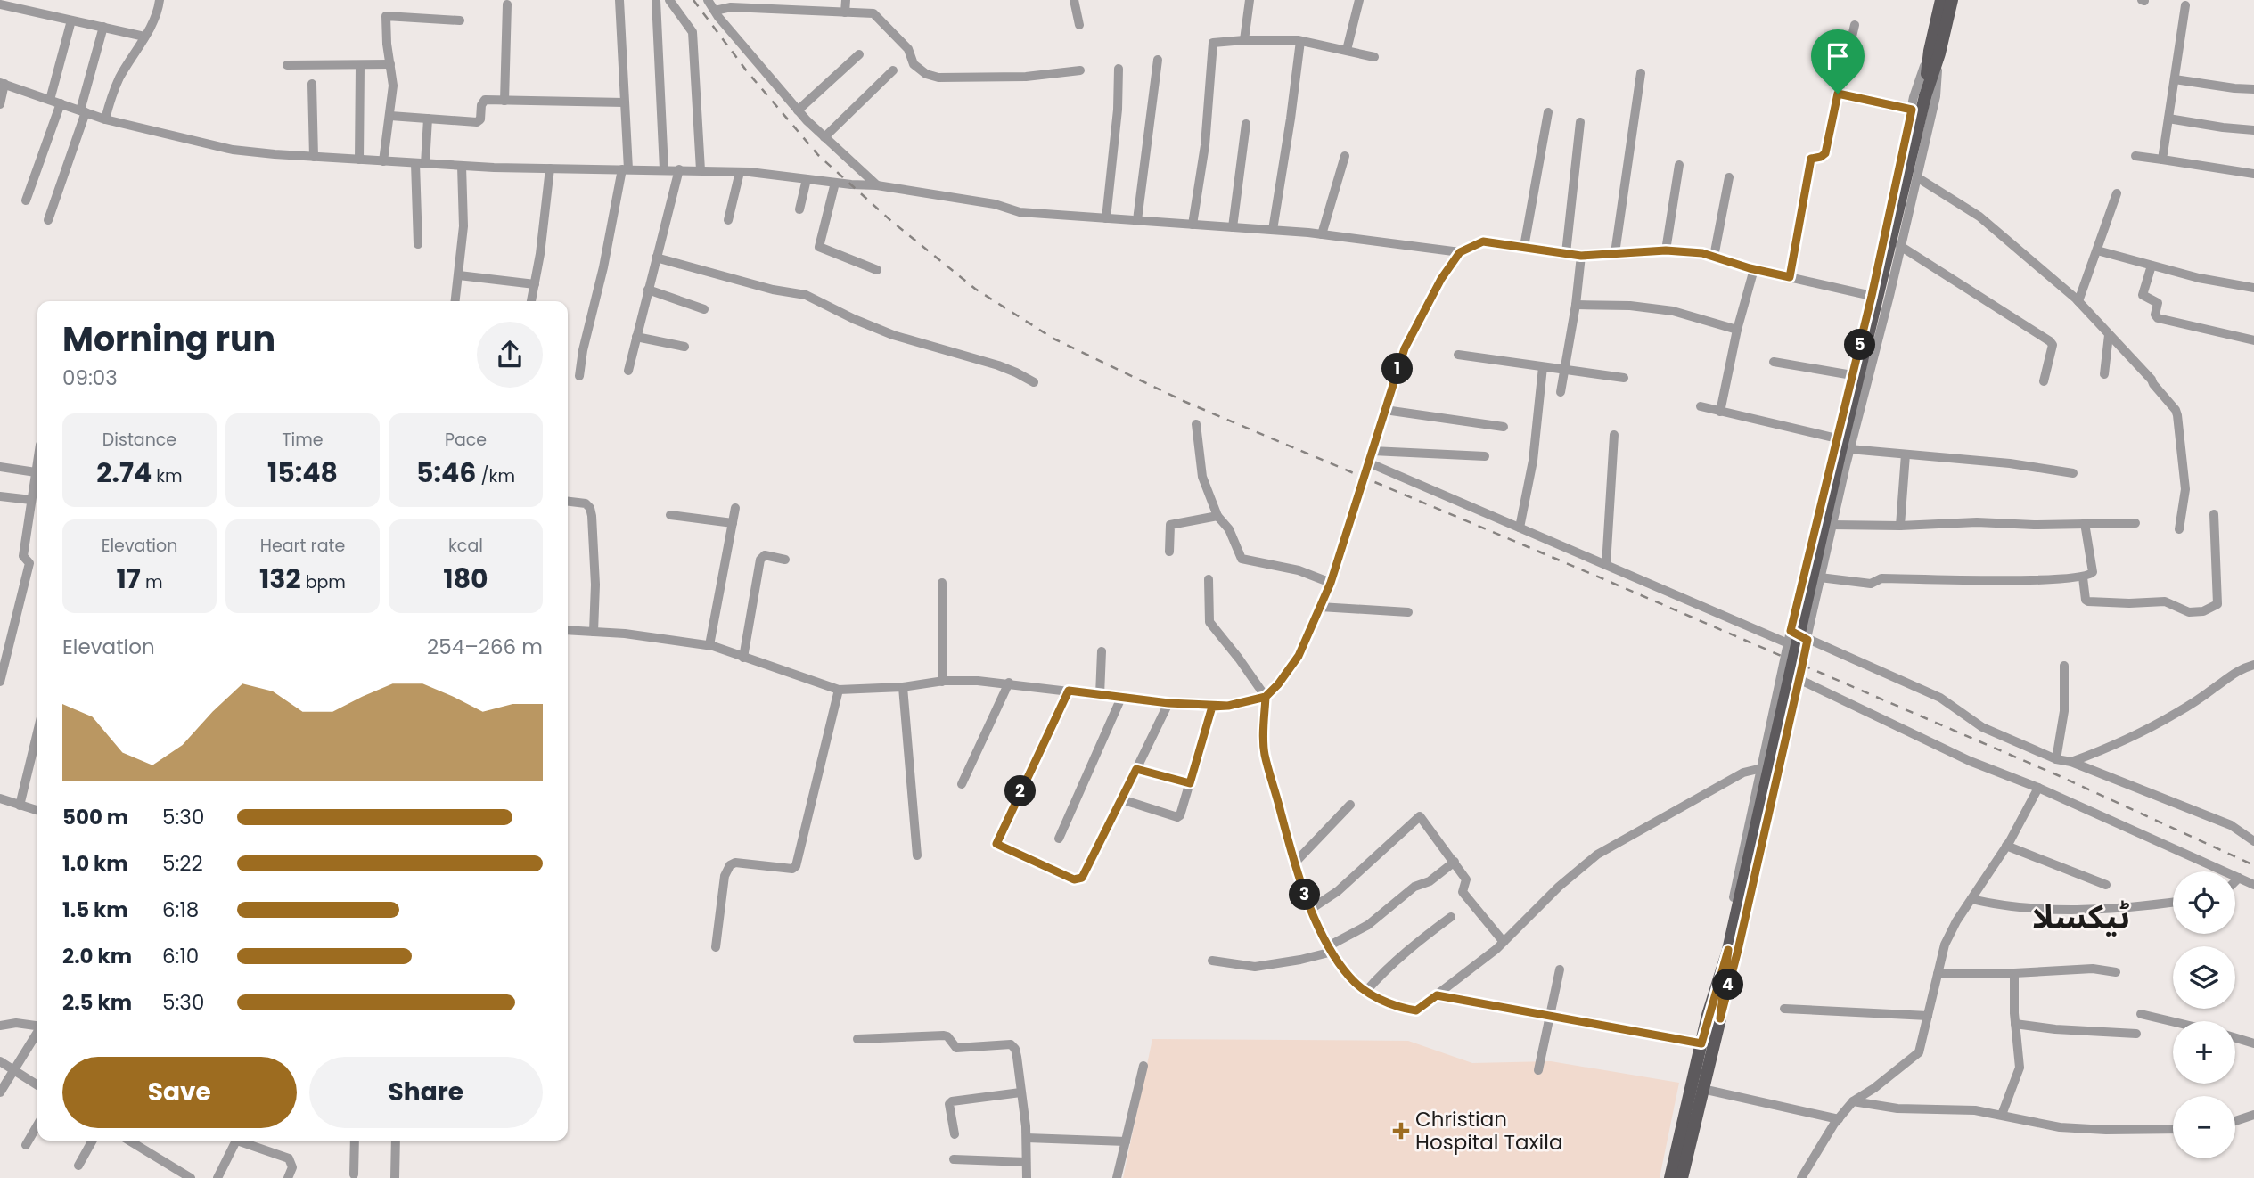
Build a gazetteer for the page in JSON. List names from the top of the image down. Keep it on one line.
{"districts":["ٹیکسلا"],"places":{"health":["Christian Hospital Taxila"]},"page":{"heading":["Morning run","09:03"],"pins":["5","1","2","3","4"],"stats":[["Distance","2.74 km"],["Time","15:48"],["Pace","5:46 /km"],["Elevation","17 m"],["Heart rate","132 bpm"],["kcal","180"]],"chart":["Elevation","254–266 m"],"list":[{"name":"500 m","note":"5:30"},{"name":"1.0 km","note":"5:22"},{"name":"1.5 km","note":"6:18"},{"name":"2.0 km","note":"6:10"},{"name":"2.5 km","note":"5:30"}],"map_buttons":["+","−"],"buttons":["Save","Share"]}}
